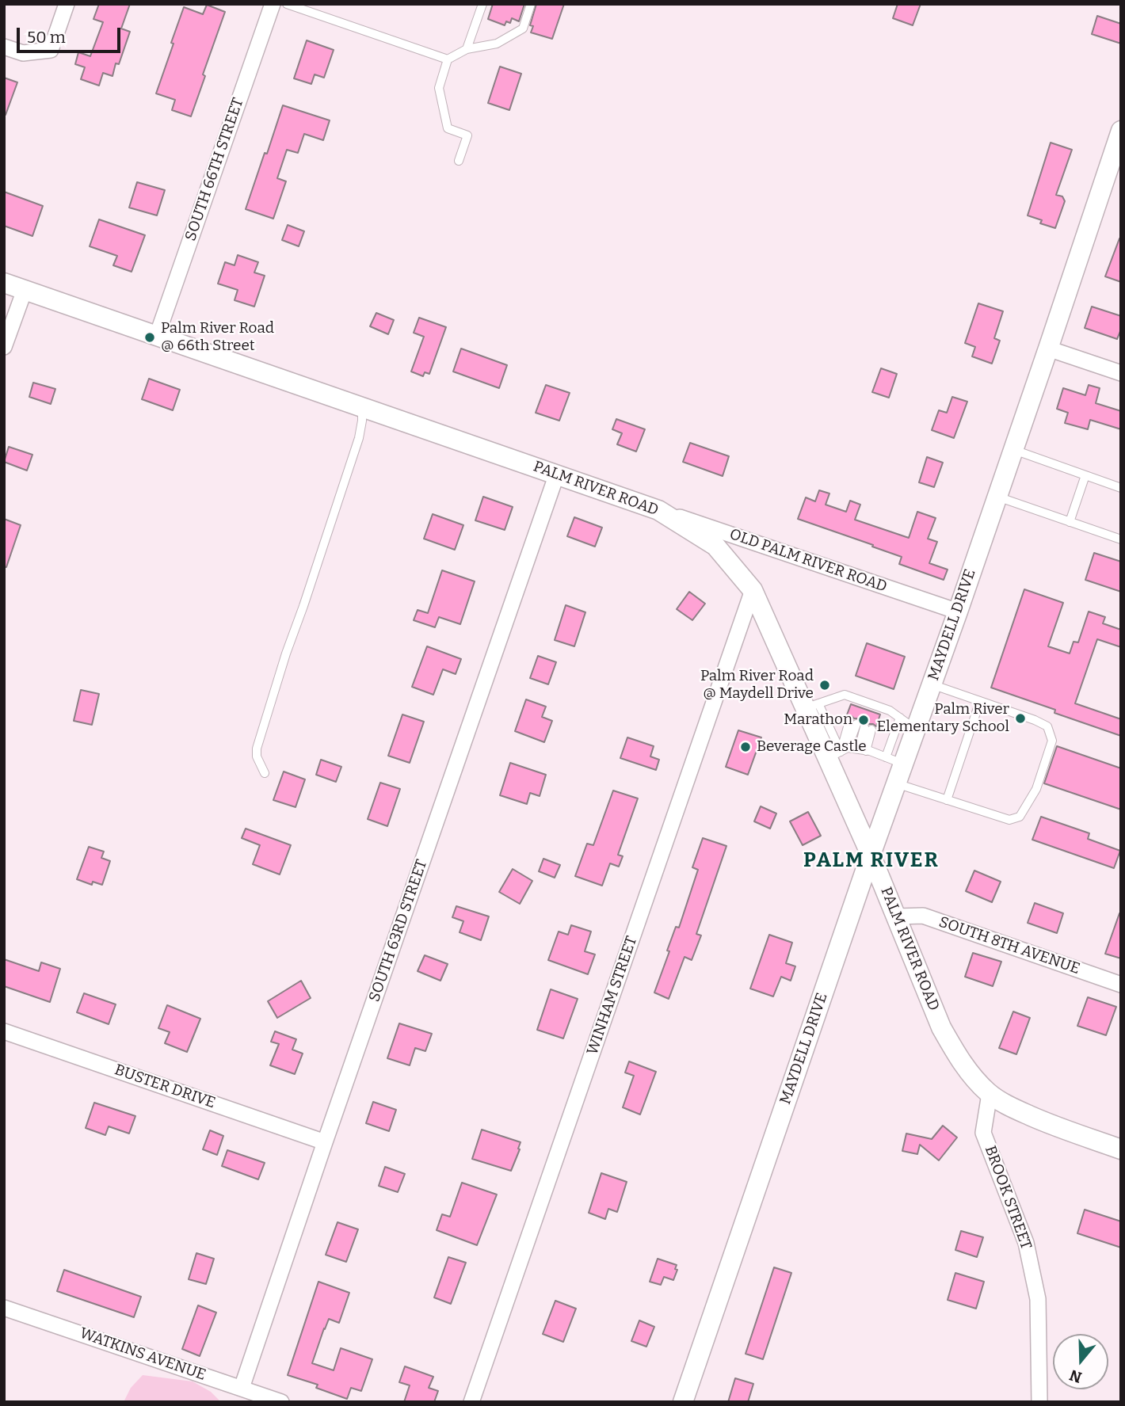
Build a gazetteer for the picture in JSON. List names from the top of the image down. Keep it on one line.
{"streets":{"street":["SOUTH 66TH STREET","PALM RIVER ROAD","OLD PALM RIVER ROAD","MAYDELL DRIVE","SOUTH 63RD STREET","SOUTH 8TH AVENUE","WINHAM STREET","BUSTER DRIVE","BROOK STREET","WATKINS AVENUE"]},"crossings":[["SOUTH 66TH STREET","PALM RIVER ROAD"],["PALM RIVER ROAD","OLD PALM RIVER ROAD"],["PALM RIVER ROAD","MAYDELL DRIVE"],["PALM RIVER ROAD","SOUTH 63RD STREET"],["PALM RIVER ROAD","SOUTH 8TH AVENUE"],["PALM RIVER ROAD","WINHAM STREET"],["PALM RIVER ROAD","BROOK STREET"],["OLD PALM RIVER ROAD","MAYDELL DRIVE"],["SOUTH 63RD STREET","BUSTER DRIVE"],["SOUTH 63RD STREET","WATKINS AVENUE"]],"districts":["PALM RIVER"],"places":["Palm River Road @ 66th Street","Palm River Road @ Maydell Drive","Palm River Elementary School","Marathon","Beverage Castle"],"scale_bar":"50 m","north":"bottom"}
